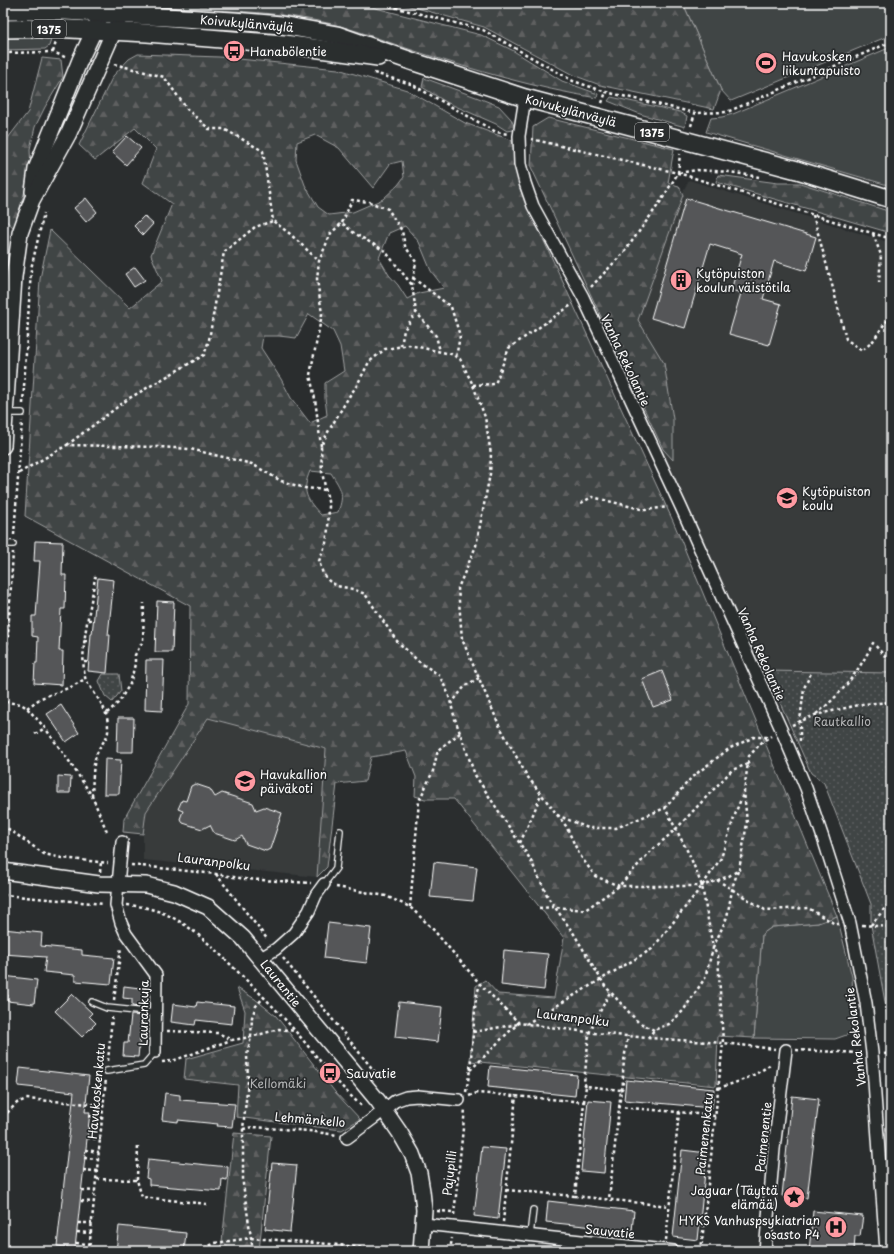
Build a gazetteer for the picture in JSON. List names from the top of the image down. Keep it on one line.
{"streets":{"main road":["Koivukylänväylä","1375","Laurantie"],"street":["Vanha Rekolantie","Laurankuja","Lehmänkello","Paimenentie","Sauvatie"],"path":["Lauranpolku","Havukoskenkatu","Paimenenkatu","Pajupilli"]},"crossings":[["Koivukylänväylä","Vanha Rekolantie"],["Vanha Rekolantie","Lauranpolku"],["Lauranpolku","Laurankuja"],["Lauranpolku","Paimenenkatu"],["Lauranpolku","Paimenentie"],["Lauranpolku","Pajupilli"],["Laurantie","Laurankuja"],["Laurantie","Lehmänkello"],["Laurantie","Sauvatie"],["Laurankuja","Havukoskenkatu"],["Lehmänkello","Pajupilli"],["Pajupilli","Sauvatie"]],"parks":["Rautkallio","Kellomäki"],"places":{"bus stop":["Hanabölentie","Sauvatie"],"sports":["Havukosken liikuntapuisto"],"building":["Kytöpuiston koulun väistötila"],"school or university":["Kytöpuiston koulu","Havukallion päiväkoti"],"place":["Jaguar (Täyttä elämää)"],"hospital":["HYKS Vanhuspsykiatrian osasto P4"]}}
